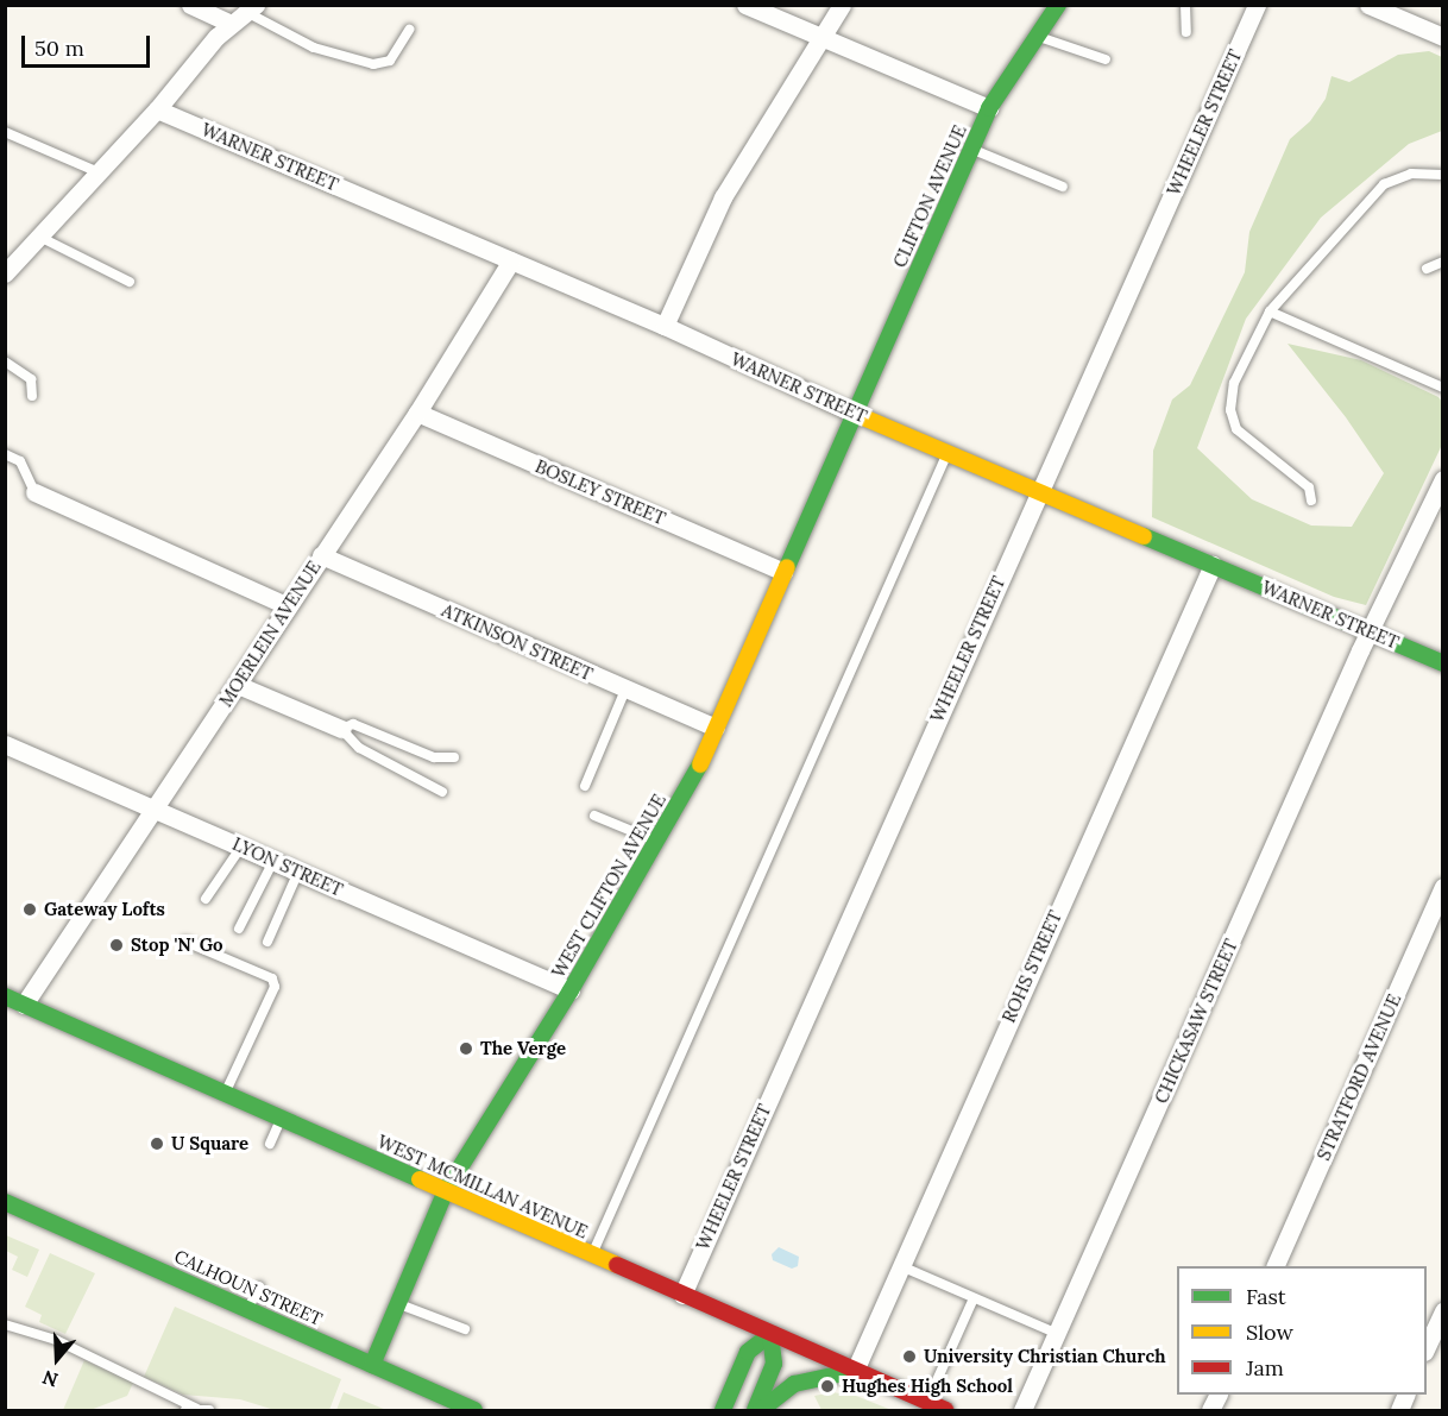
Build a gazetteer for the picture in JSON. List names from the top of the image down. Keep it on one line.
{"streets":{"main road":["WARNER STREET","CLIFTON AVENUE","WEST CLIFTON AVENUE","WEST MCMILLAN AVENUE","CALHOUN STREET"],"street":["WHEELER STREET","BOSLEY STREET","MOERLEIN AVENUE","ATKINSON STREET","LYON STREET","ROHS STREET","CHICKASAW STREET","STRATFORD AVENUE"]},"crossings":[["WHEELER STREET","WARNER STREET"],["WHEELER STREET","WEST MCMILLAN AVENUE"],["WARNER STREET","CLIFTON AVENUE"],["WARNER STREET","MOERLEIN AVENUE"],["WARNER STREET","WEST CLIFTON AVENUE"],["WARNER STREET","ROHS STREET"],["WARNER STREET","CHICKASAW STREET"],["CLIFTON AVENUE","WEST CLIFTON AVENUE"],["BOSLEY STREET","MOERLEIN AVENUE"],["BOSLEY STREET","WEST CLIFTON AVENUE"],["MOERLEIN AVENUE","ATKINSON STREET"],["MOERLEIN AVENUE","LYON STREET"],["MOERLEIN AVENUE","WEST MCMILLAN AVENUE"],["ATKINSON STREET","WEST CLIFTON AVENUE"],["LYON STREET","WEST CLIFTON AVENUE"],["WEST CLIFTON AVENUE","WEST MCMILLAN AVENUE"],["WEST CLIFTON AVENUE","CALHOUN STREET"],["ROHS STREET","WEST MCMILLAN AVENUE"]],"places":["Gateway Lofts","Stop 'N' Go","The Verge","U Square","University Christian Church","Hughes High School"],"legend":["Fast","Slow","Jam"],"scale_bar":"50 m","north":"bottom"}
